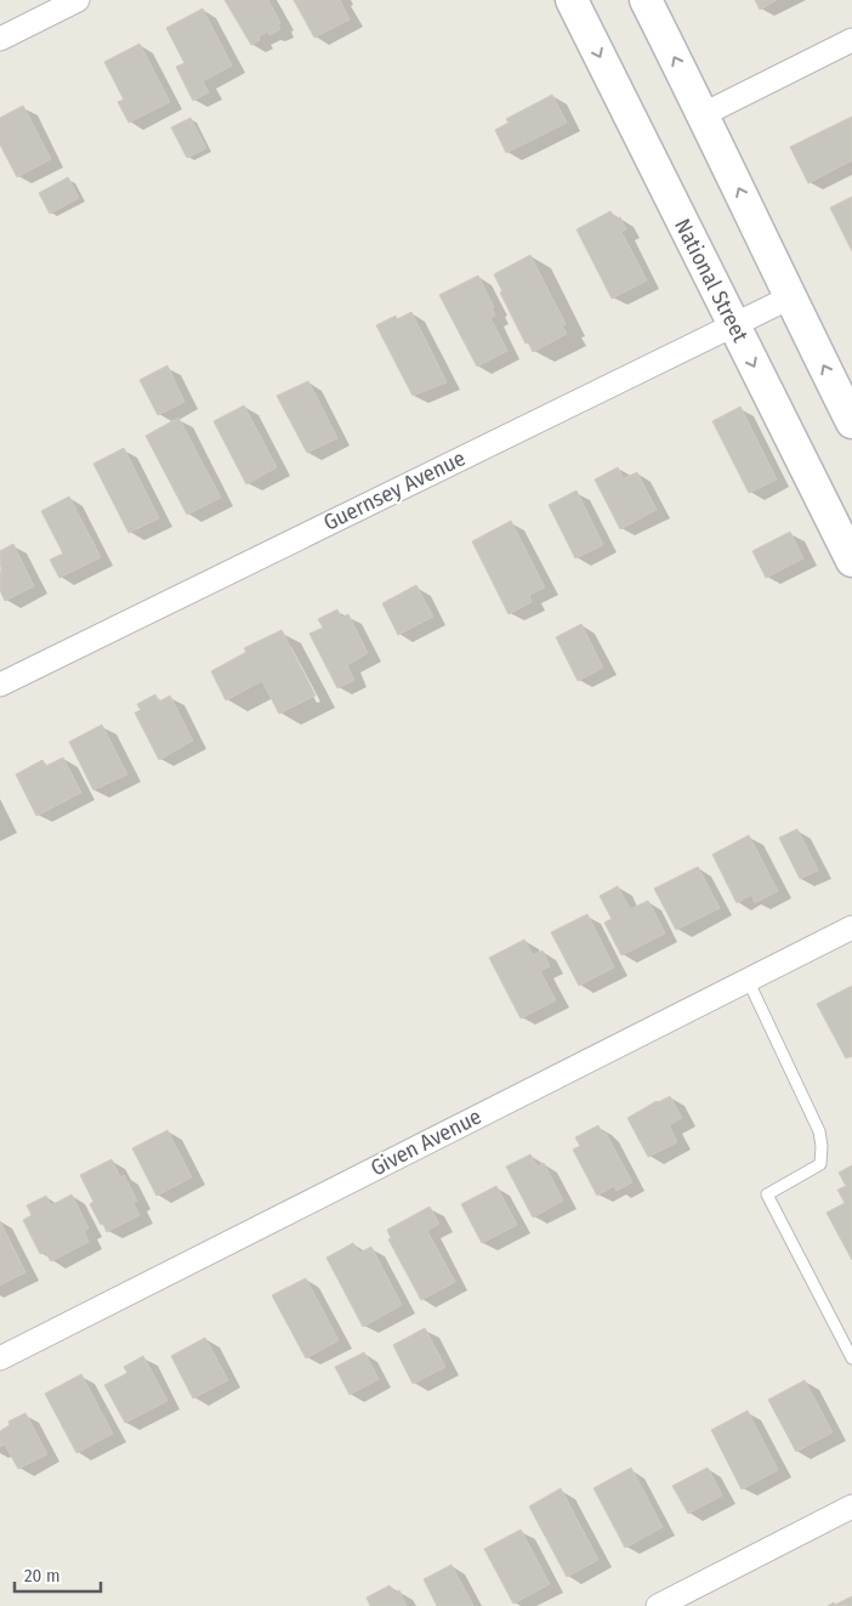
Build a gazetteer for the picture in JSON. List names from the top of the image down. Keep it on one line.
{"streets":{"main road":["National Street"],"street":["Guernsey Avenue","Given Avenue"]},"crossings":[["National Street","Guernsey Avenue"]],"scale_bar":"20 m"}
